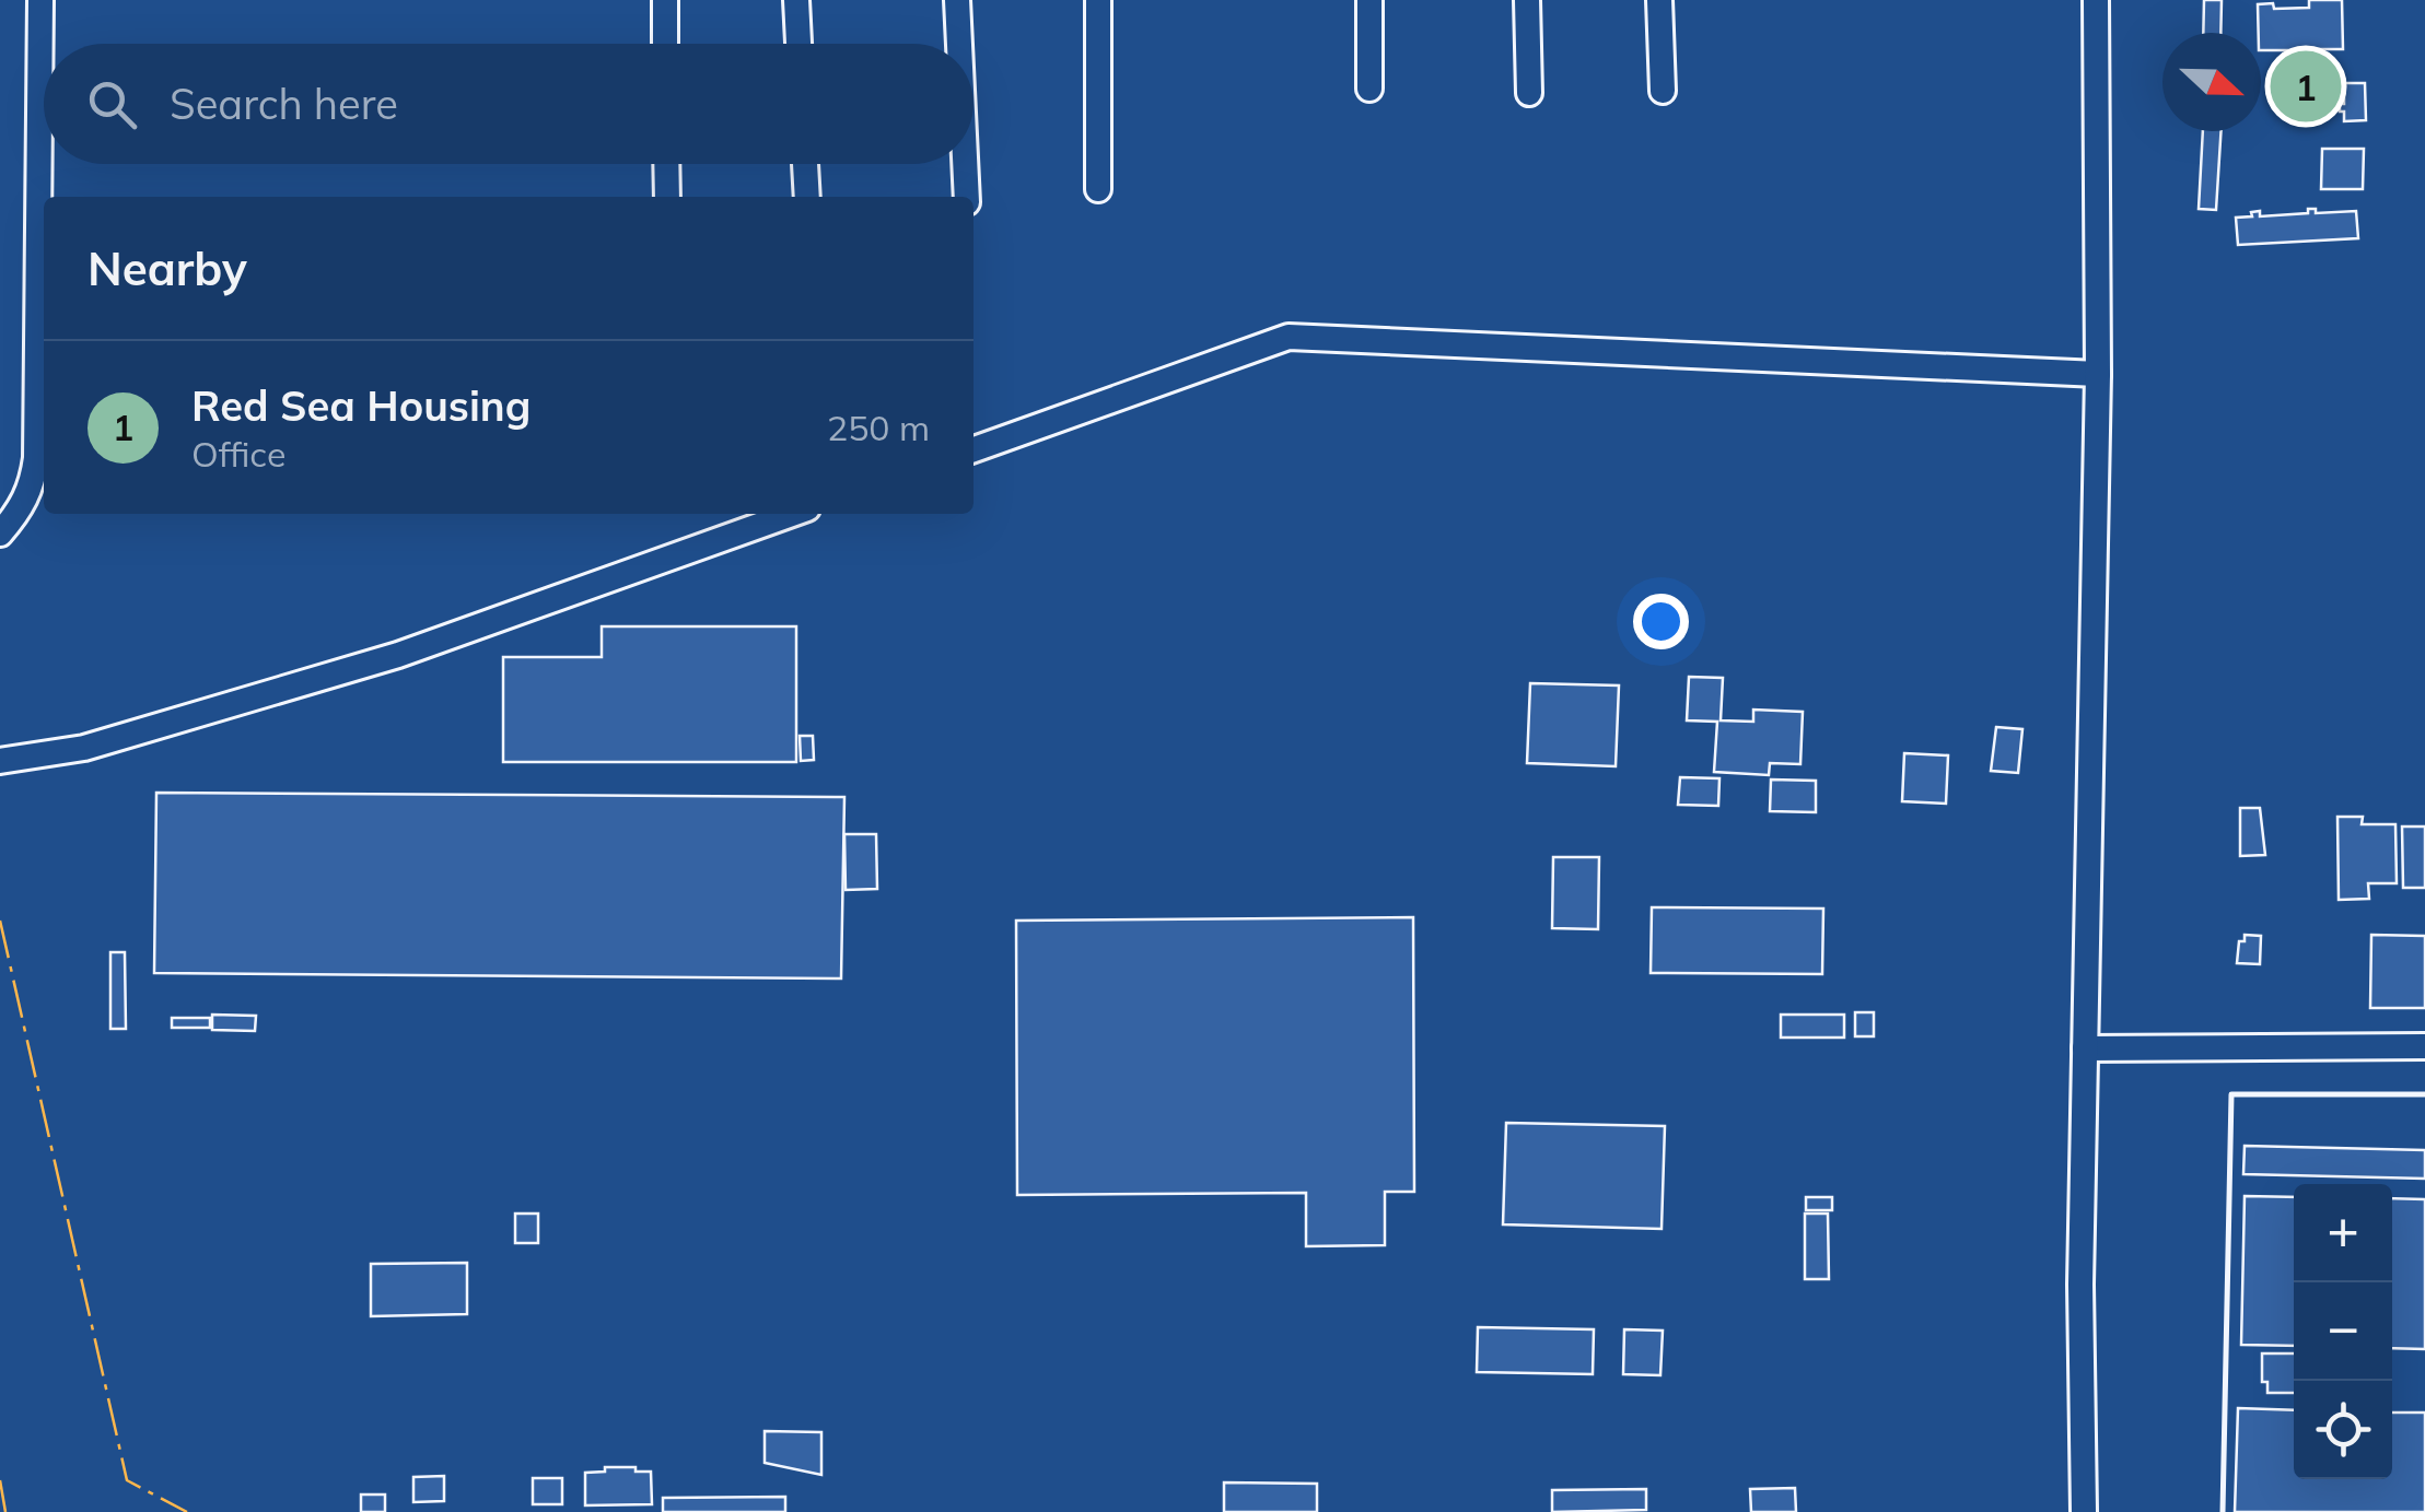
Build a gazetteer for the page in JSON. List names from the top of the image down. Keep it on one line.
{"north":"right","page":{"search":"Search here","pins":"1","heading":"Nearby","list":[{"mark":"1","name":"Red Sea Housing","note":"Office","value":"250 m"}],"map_buttons":["+","−"]}}
